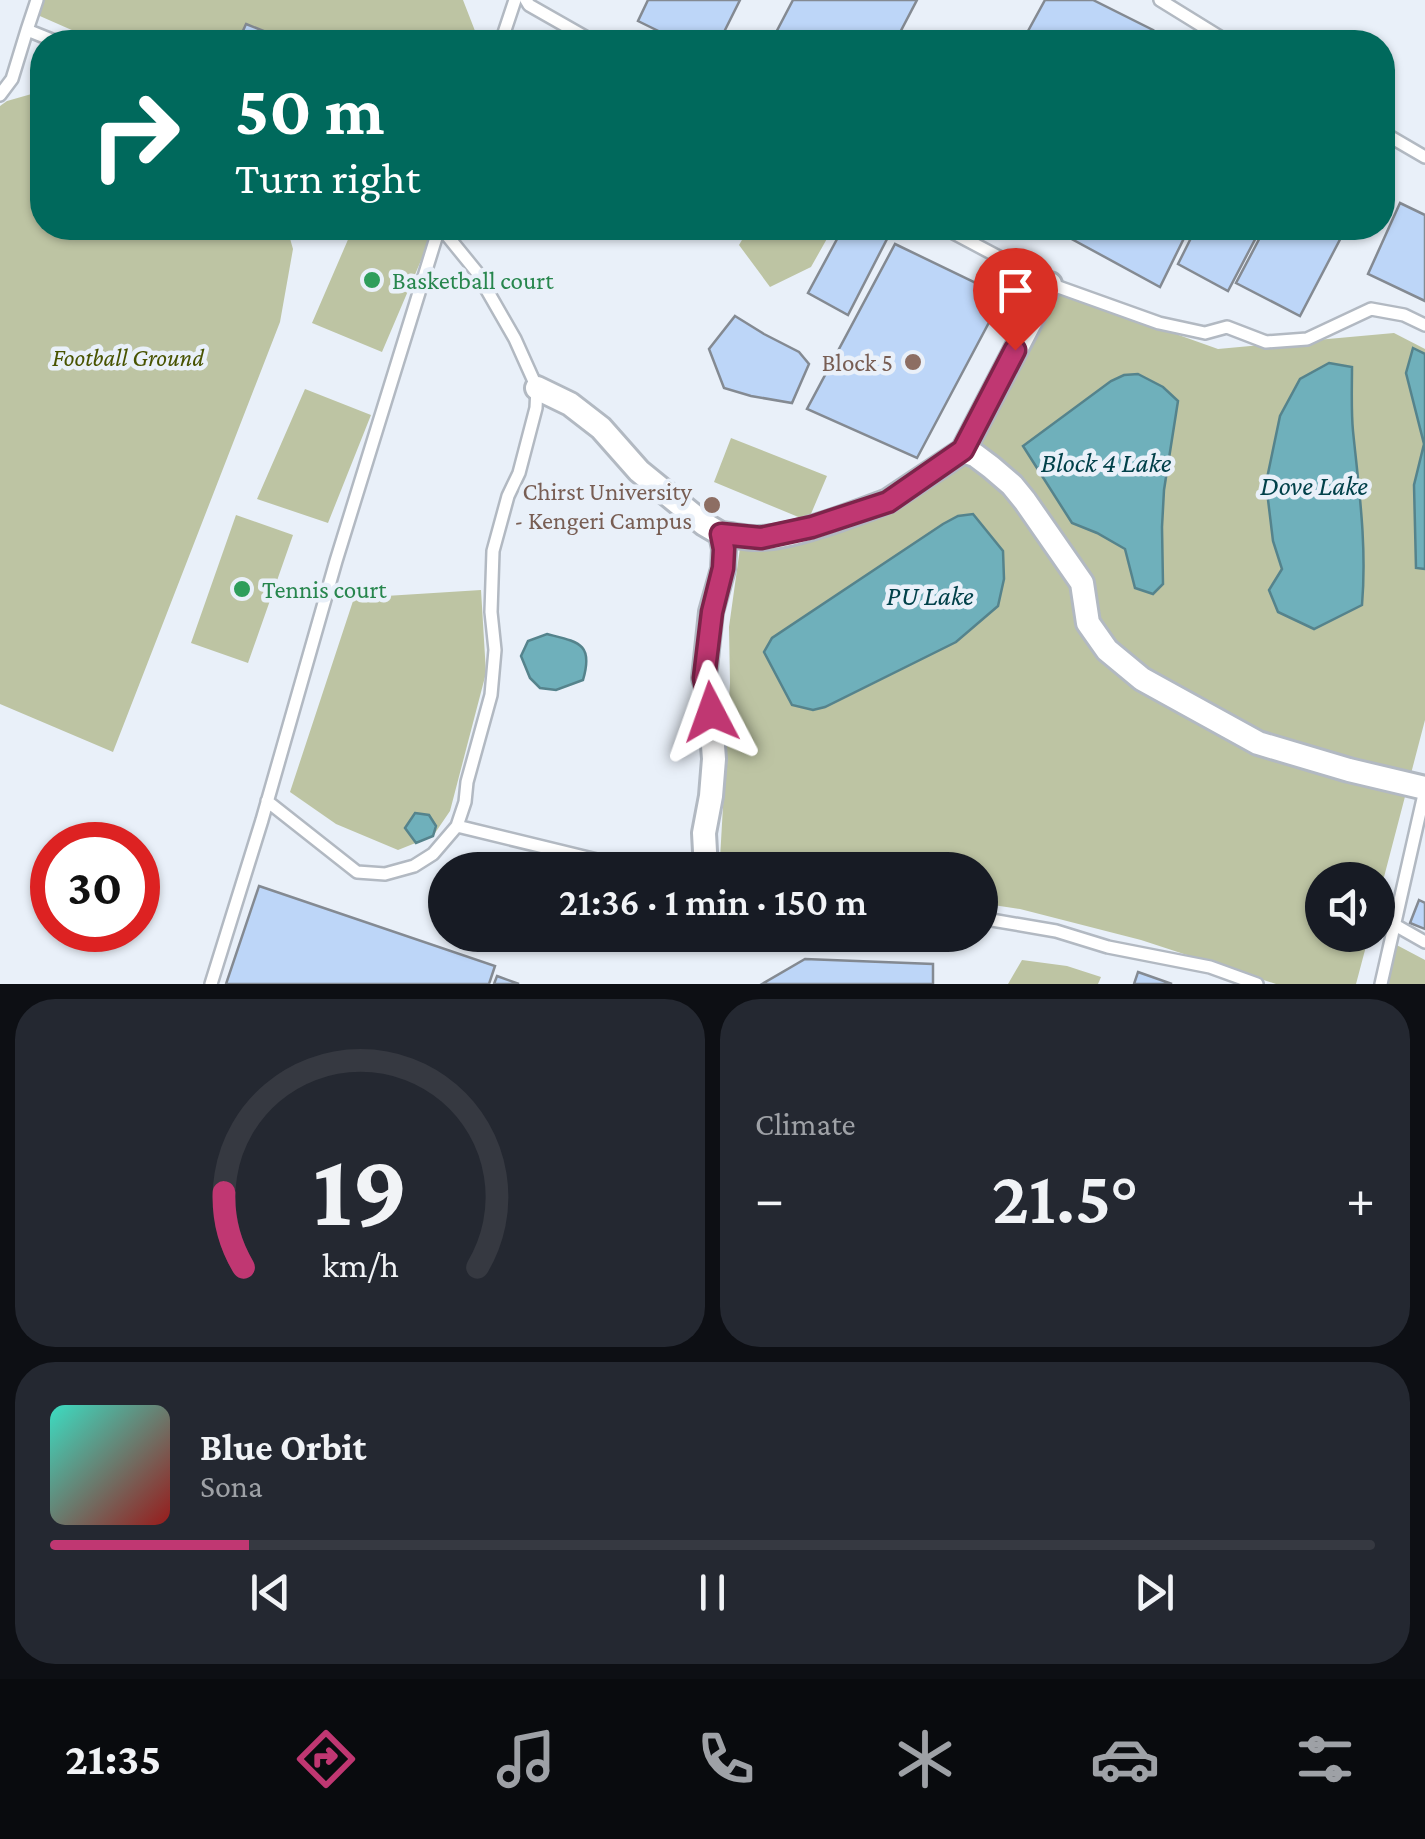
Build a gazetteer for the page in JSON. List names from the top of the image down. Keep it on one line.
{"water":["Block 4 Lake","Dove Lake","PU Lake"],"parks":["Football Ground"],"places":["Basketball court","Block 5","Chirst University - Kengeri Campus","Tennis court"],"page":{"turn":["50 m","Turn right"],"limit":"30","trip":"21:36 · 1 min · 150 m","tile":"Climate","heat":["−","21.5°","+"],"song":["Blue Orbit","Sona"],"tabs":"21:35","gauge":["19","km/h"]}}
